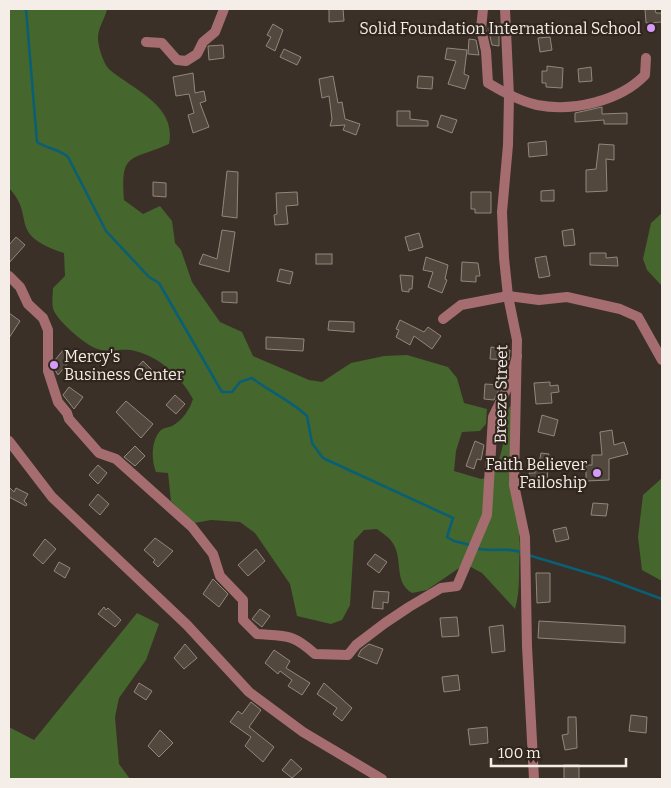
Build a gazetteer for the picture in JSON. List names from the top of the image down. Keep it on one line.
{"streets":{"street":["Breeze Street"]},"places":["Solid Foundation International School","Mercy's Business Center","Faith Believer Failoship"],"scale_bar":"100 m"}
